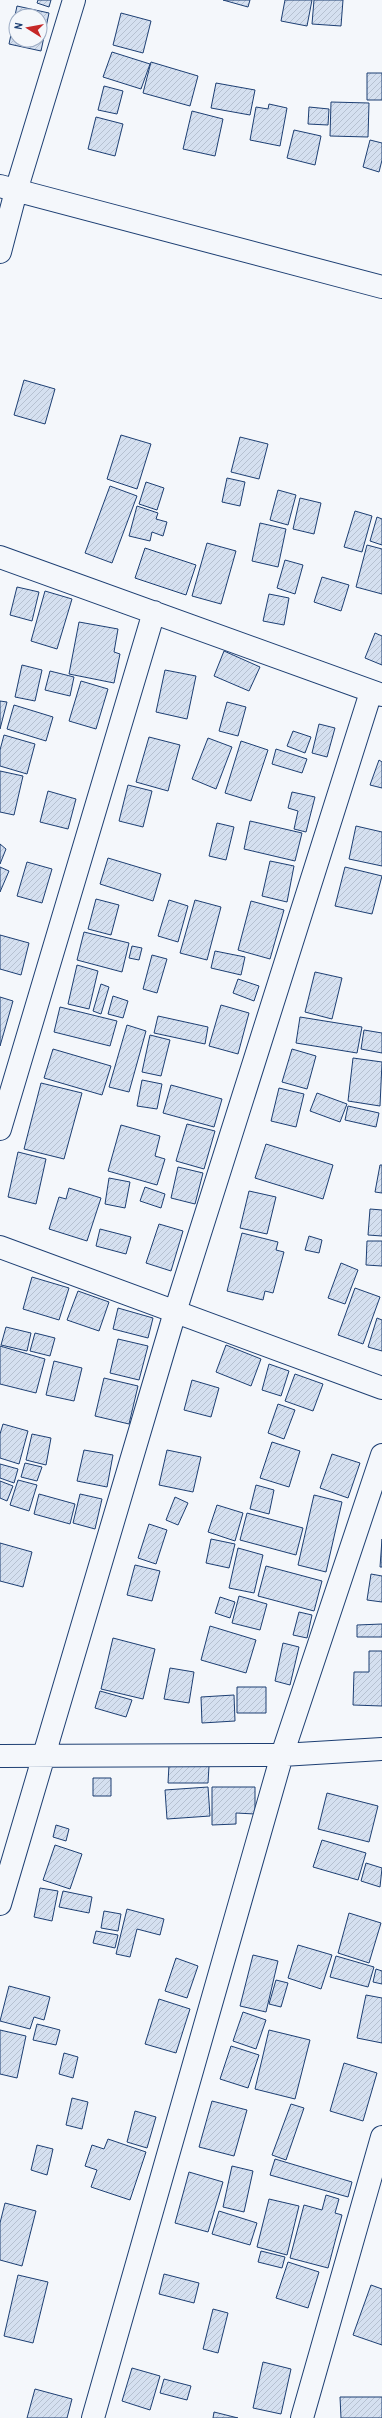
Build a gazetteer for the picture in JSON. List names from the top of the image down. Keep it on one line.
{"north":"left"}
